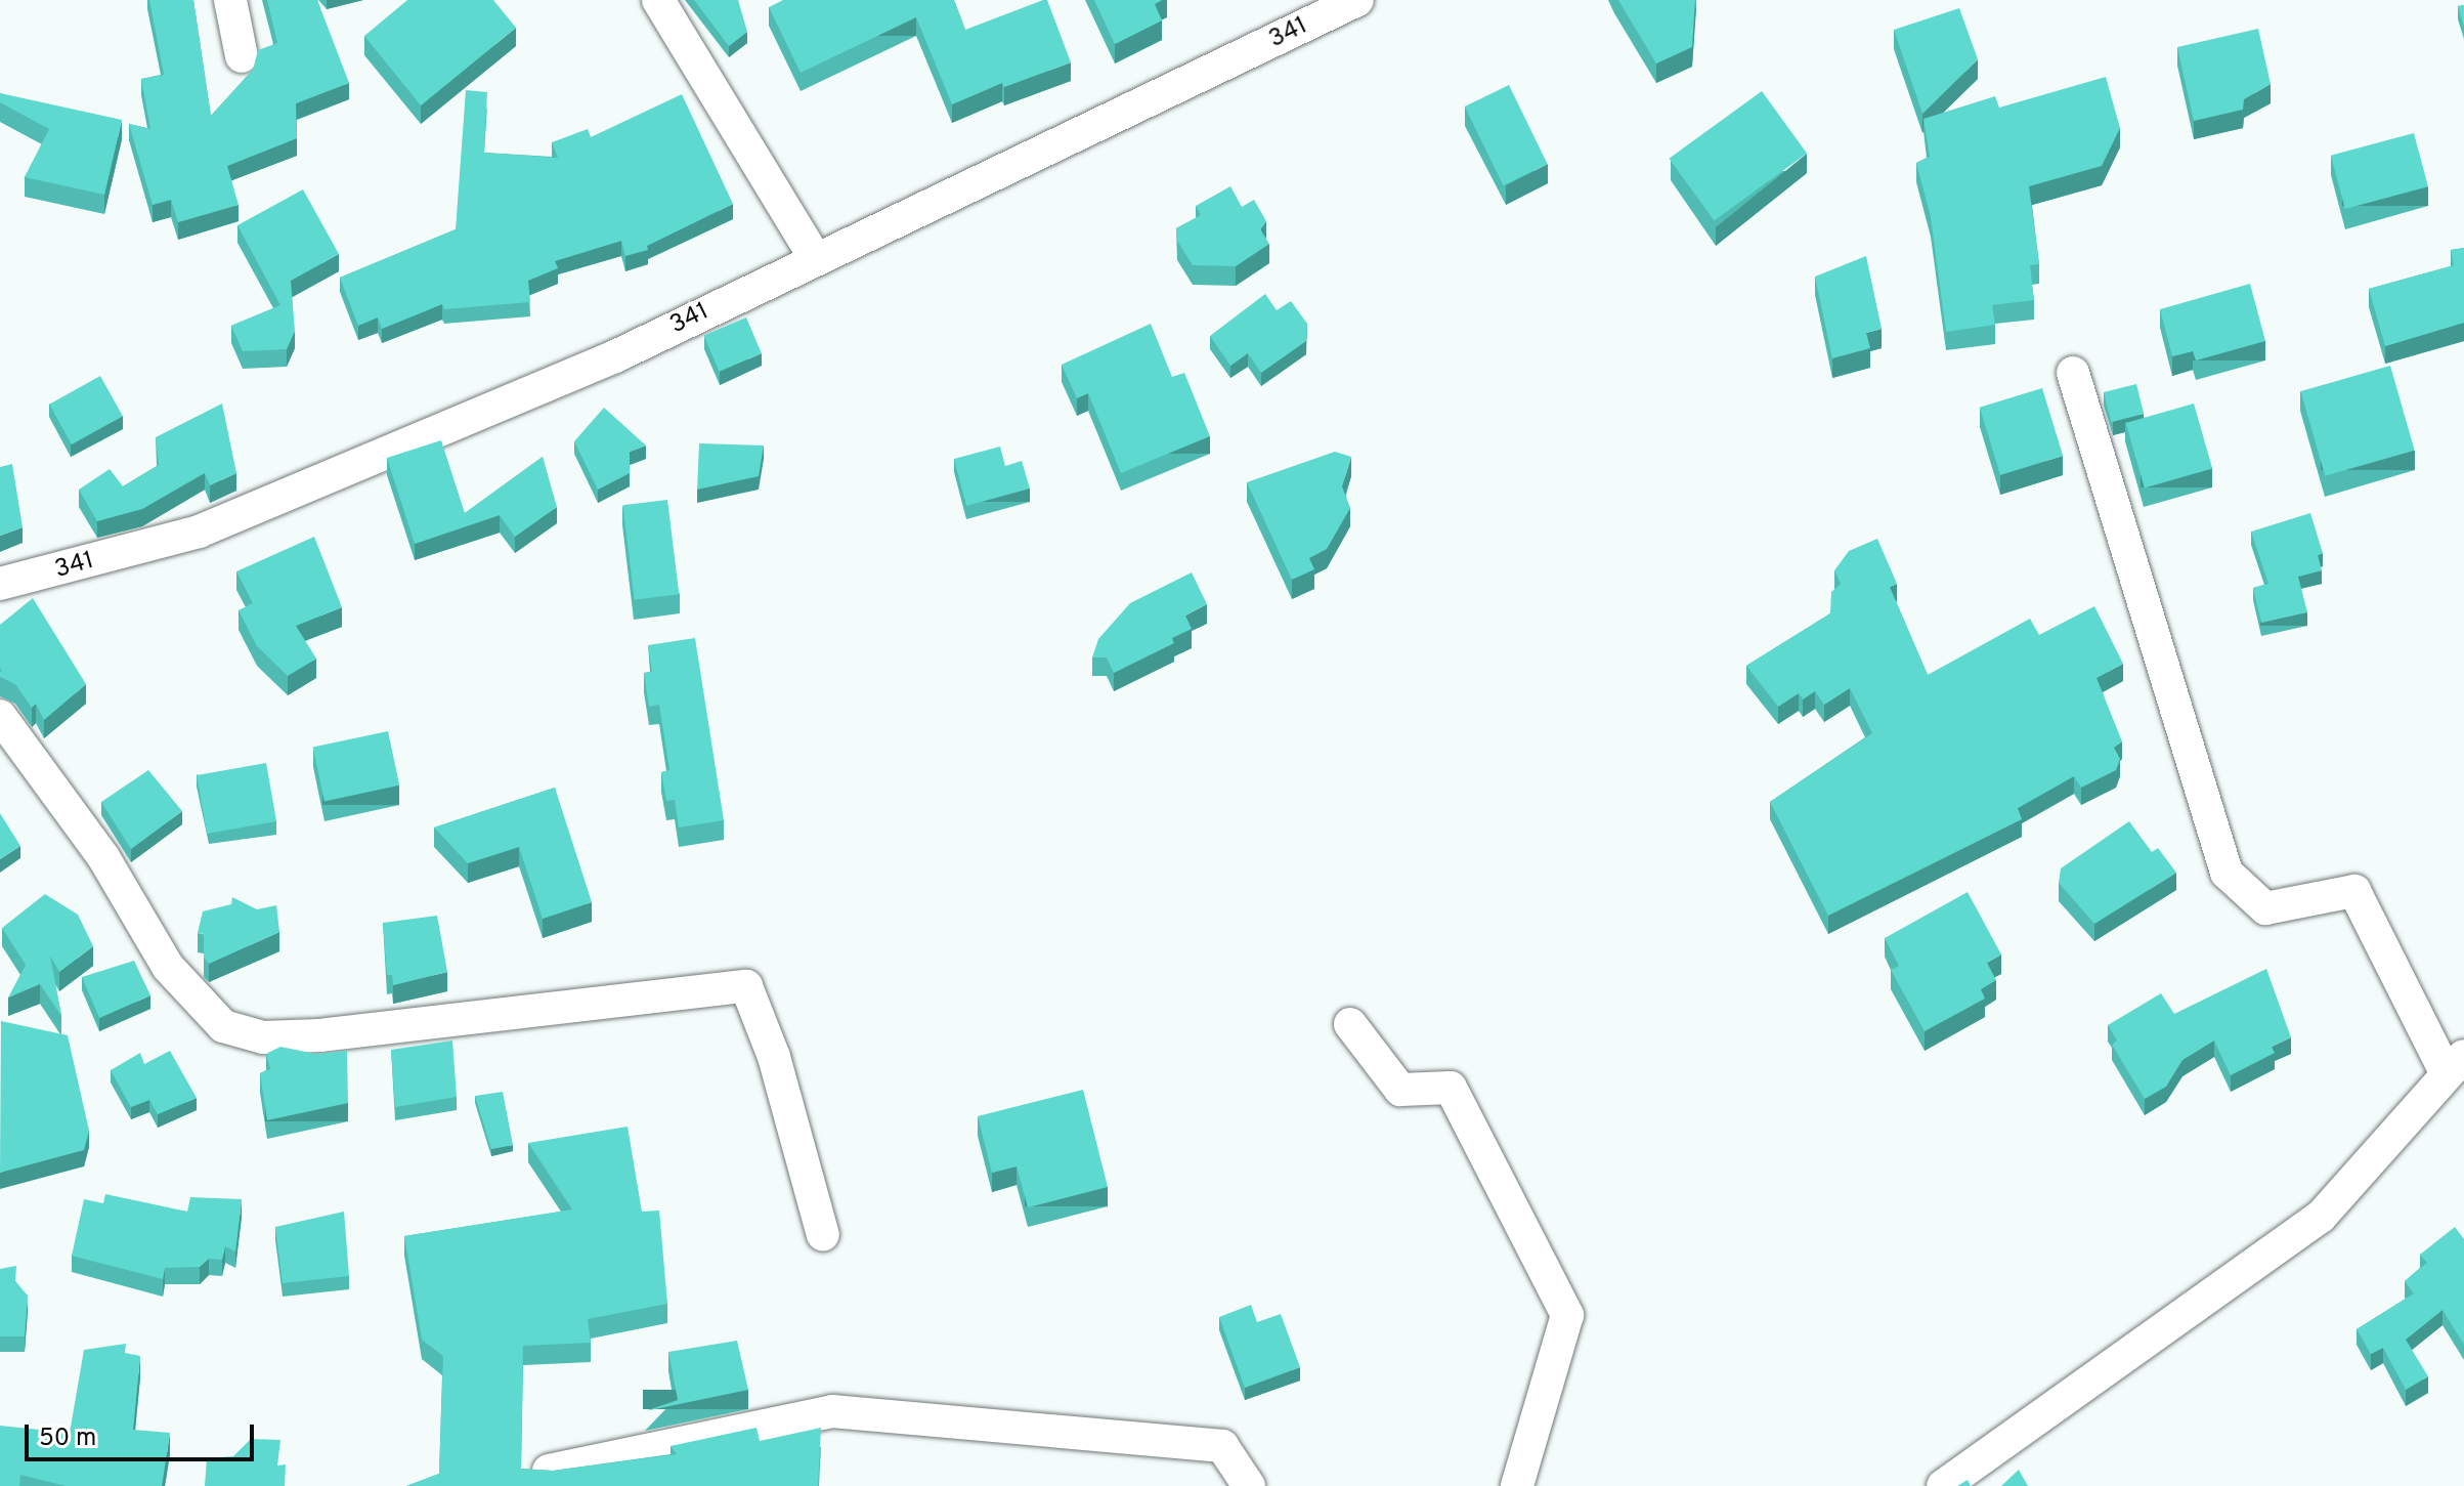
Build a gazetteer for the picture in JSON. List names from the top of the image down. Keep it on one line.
{"streets":{"street":["341"]},"scale_bar":"50 m"}
